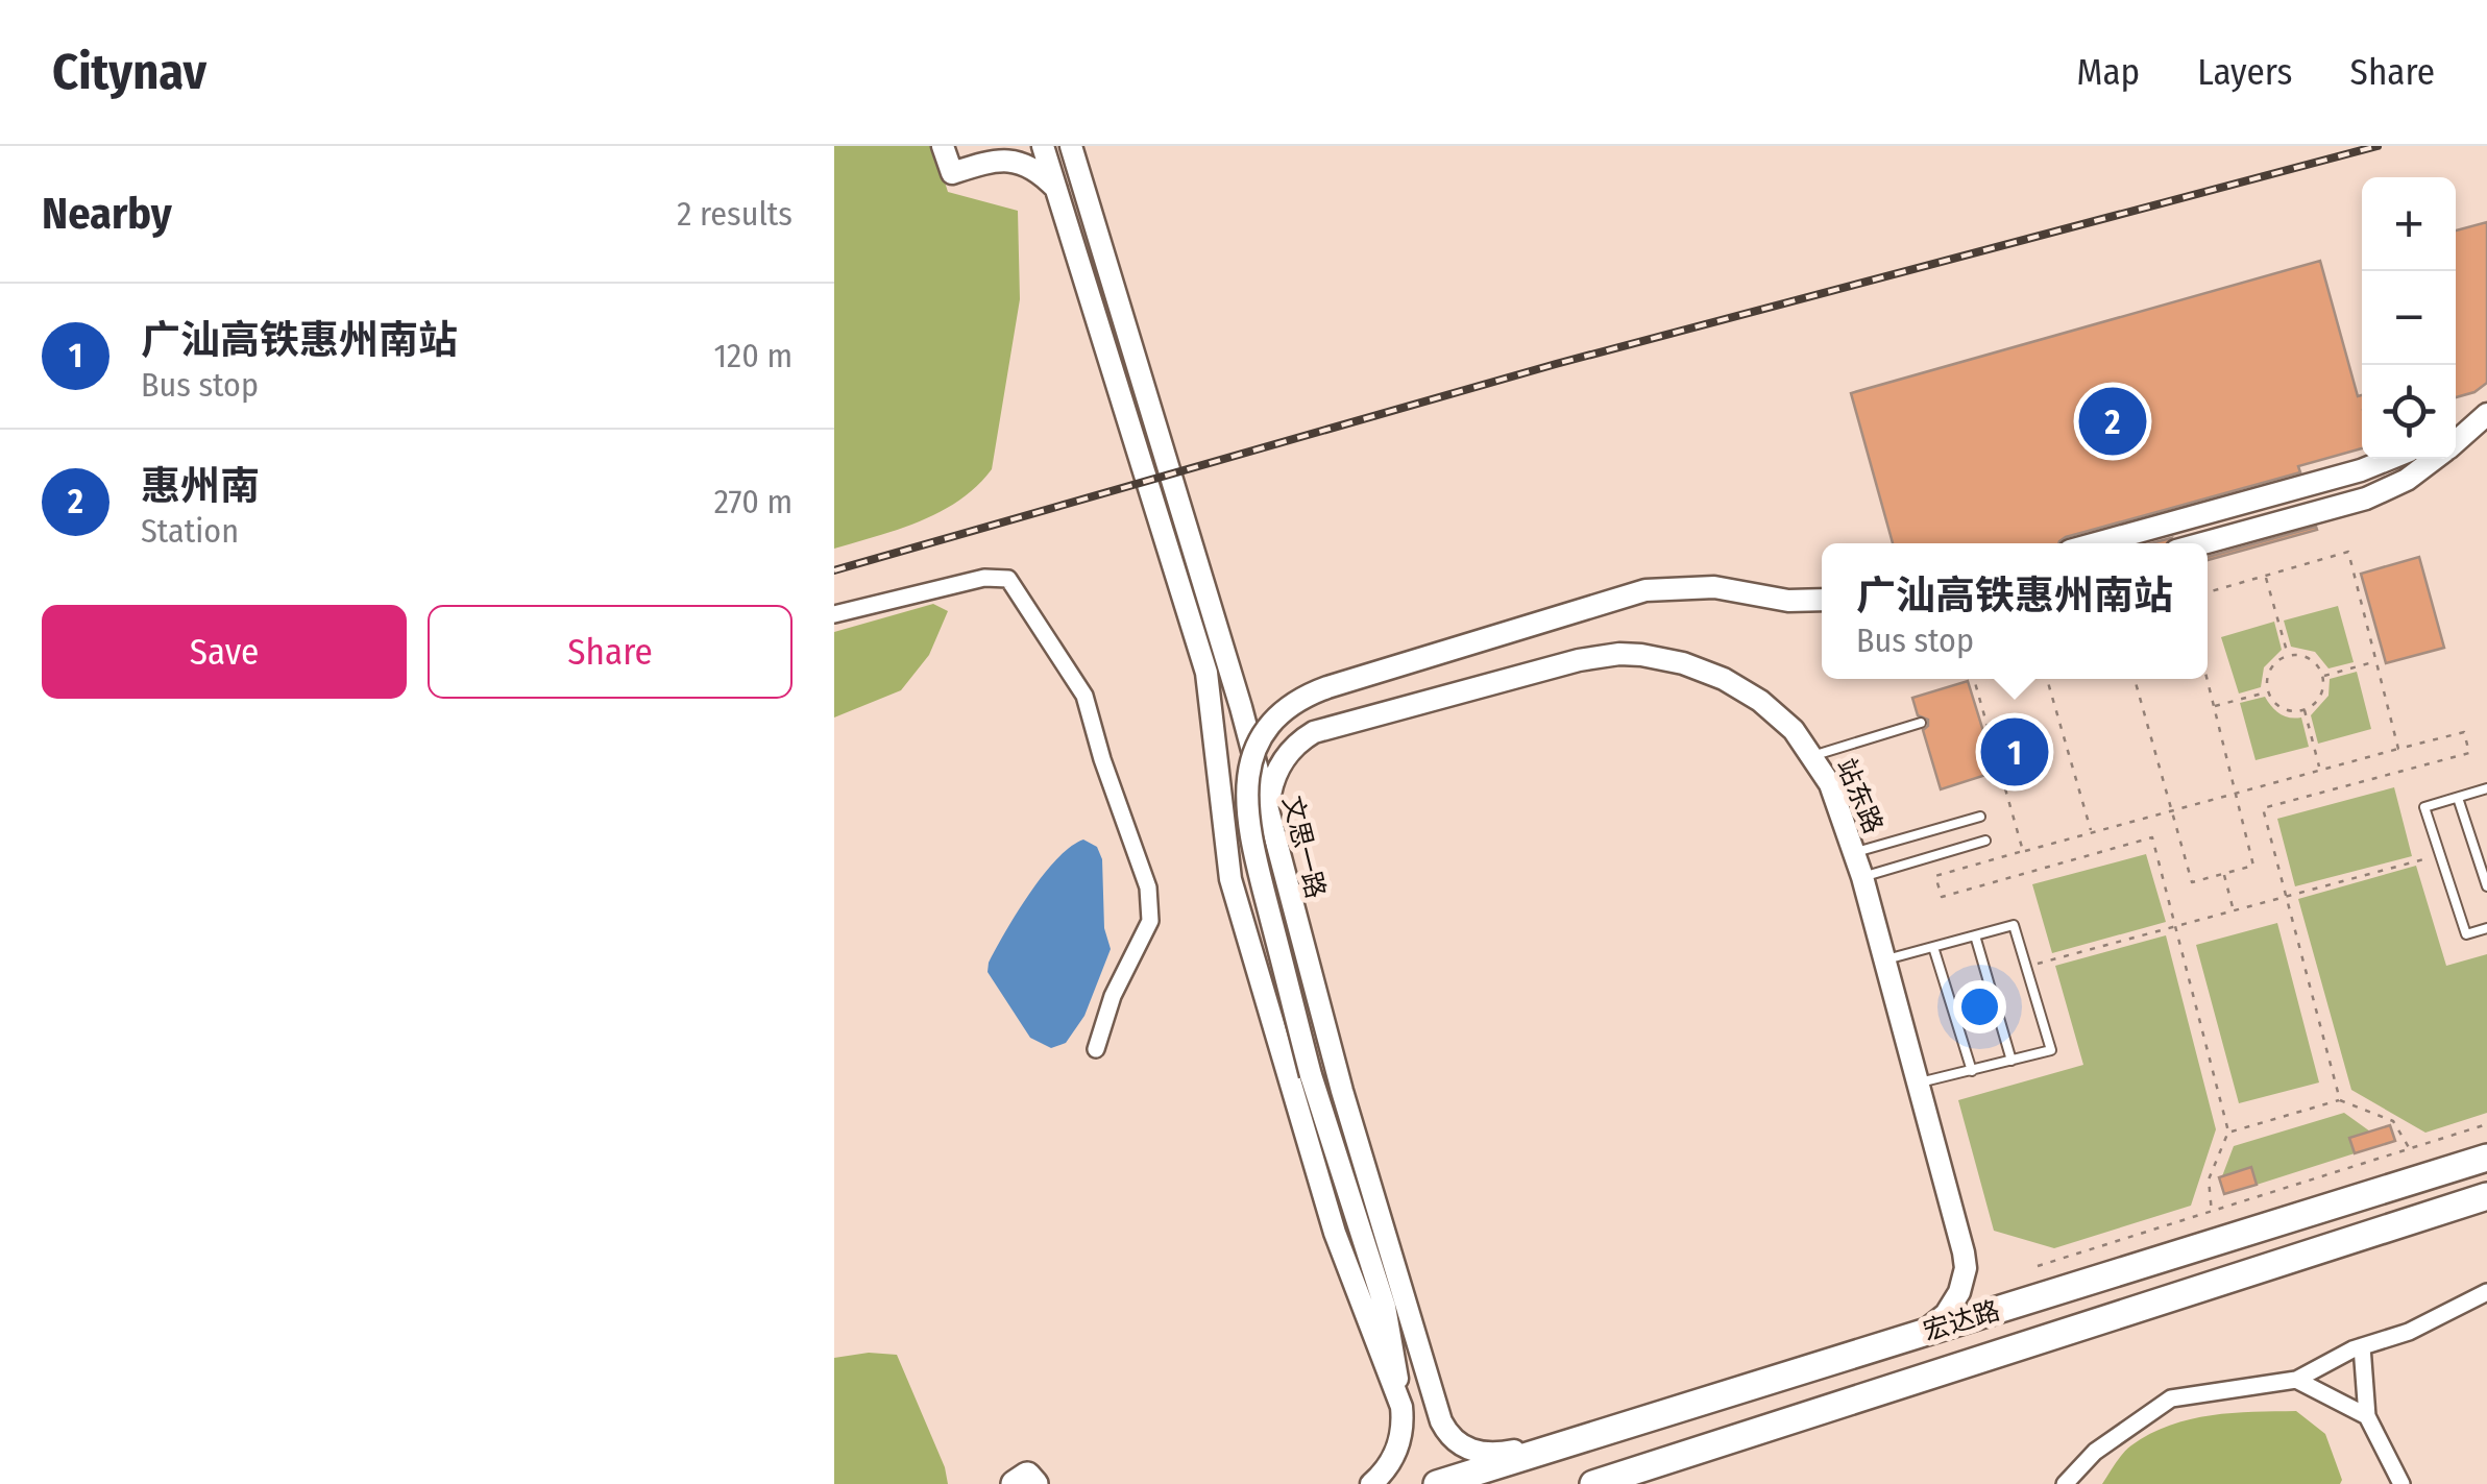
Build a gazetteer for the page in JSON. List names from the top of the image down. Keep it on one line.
{"streets":{"main road":["宏达路"],"street":["站东路","文思一路"]},"crossings":[["站东路","文思一路"],["站东路","宏达路"],["文思一路","宏达路"]],"page":{"header":"Citynav","nav":["Map","Layers","Share"],"heading":["Nearby","2 results"],"map_buttons":["+","−"],"list":[{"mark":"1","name":"广汕高铁惠州南站","note":"Bus stop","value":"120 m"},{"mark":"2","name":"惠州南","note":"Station","value":"270 m"}],"pins":["2","1"],"popup":["广汕高铁惠州南站","Bus stop"],"buttons":["Save","Share"]}}
